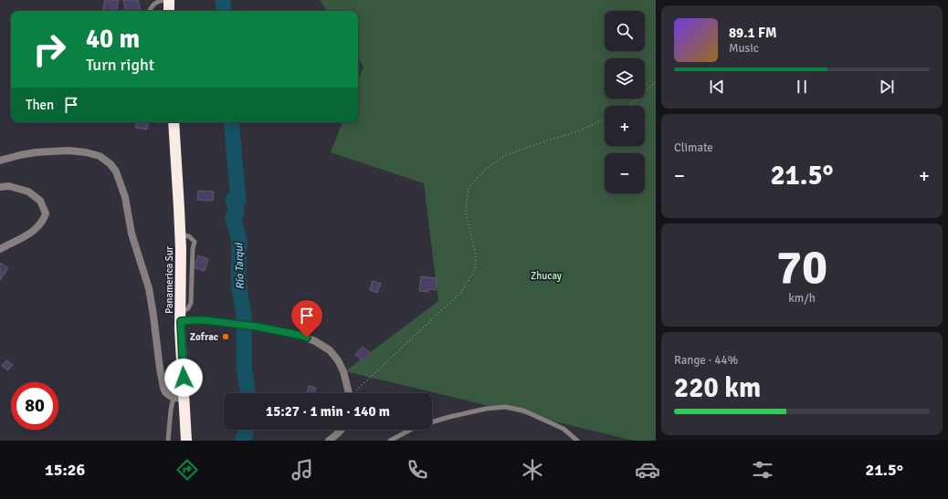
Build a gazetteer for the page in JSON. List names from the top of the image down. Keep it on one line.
{"streets":{"highway":["Panamerica Sur"]},"water":["Río Tarqui"],"parks":["Zhucay"],"places":["Zofrac"],"page":{"map_buttons":["+","−"],"turn":["40 m","Turn right"],"song":["89.1 FM","Music"],"then":"Then","tile":["Climate",["70","km/h"],["Range · 44%","220 km"]],"heat":["−","21.5°","+"],"limit":"80","trip":"15:27 · 1 min · 140 m","tabs":["15:26","21.5°"]}}
